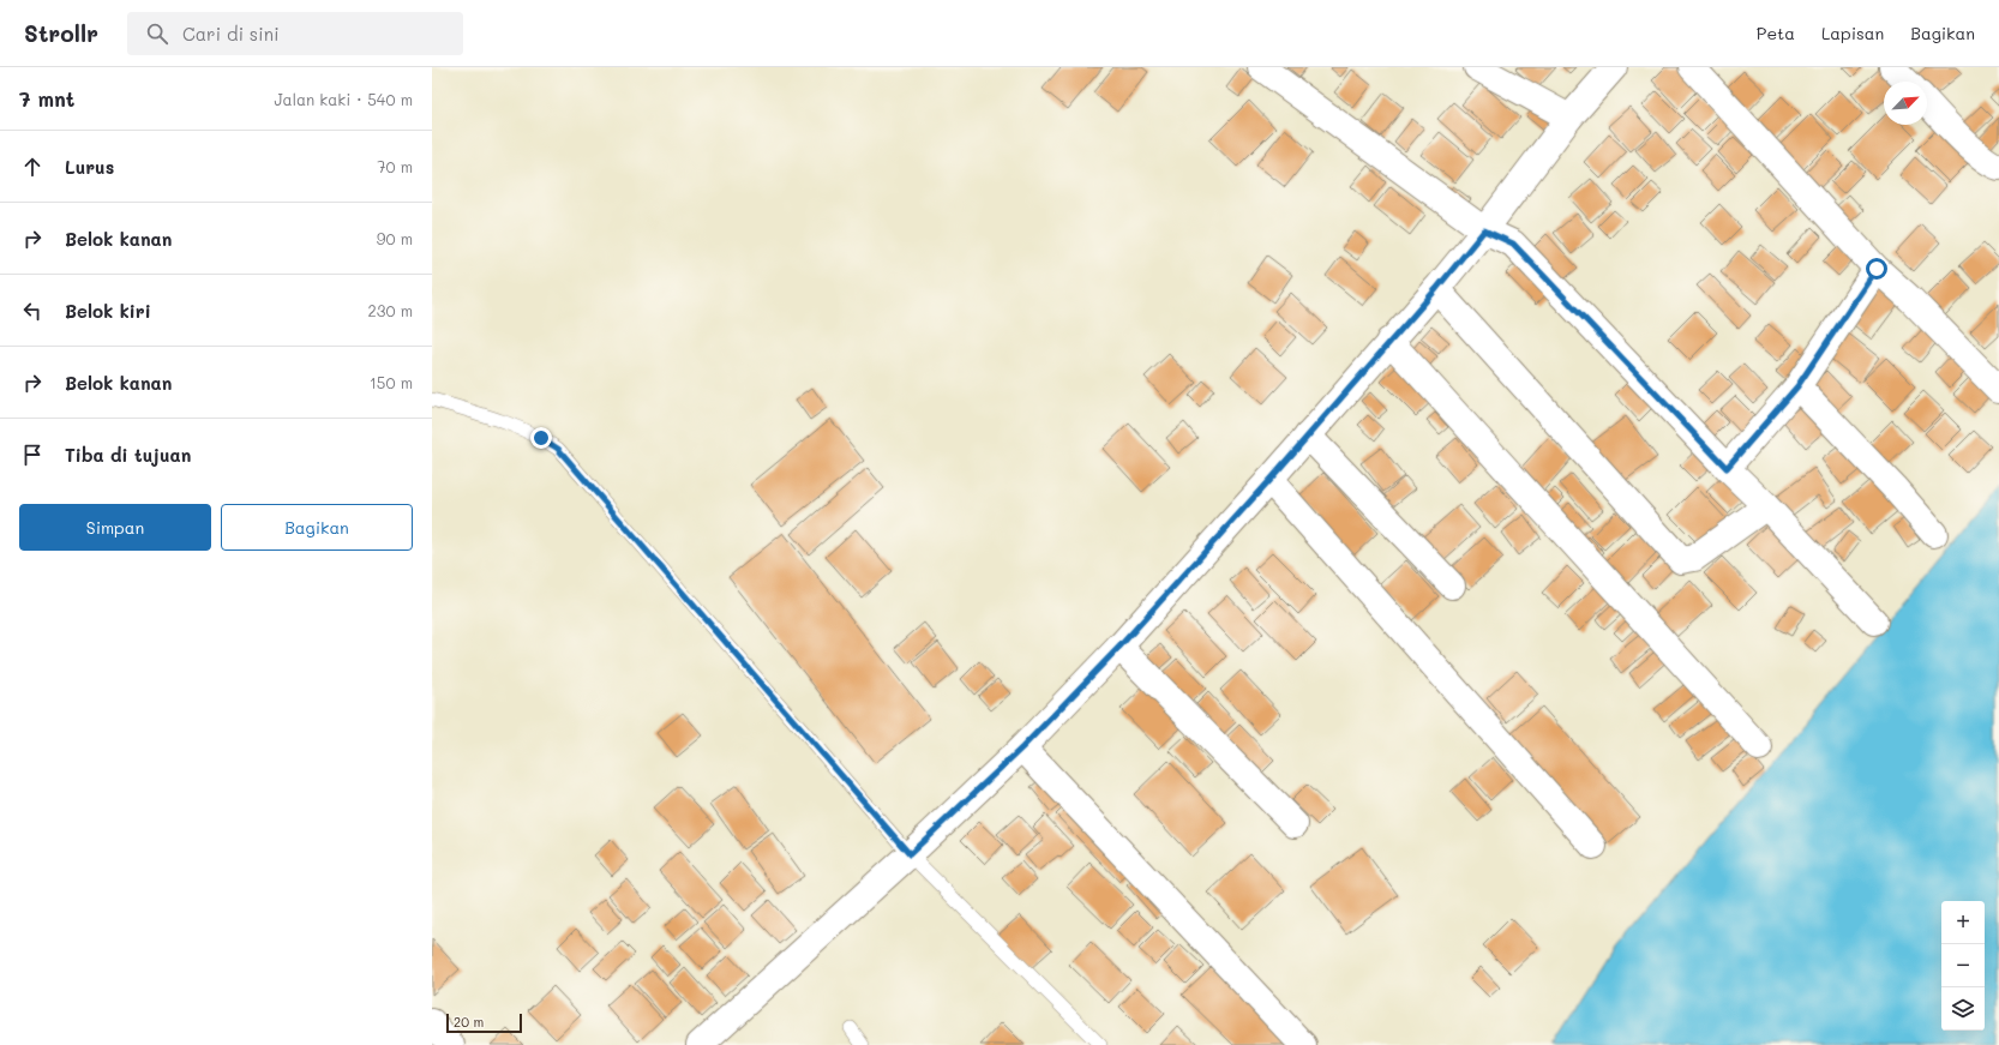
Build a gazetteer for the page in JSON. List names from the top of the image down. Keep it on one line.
{"scale_bar":"20 m","north":"top right","page":{"header":"Strollr","search":"Cari di sini","nav":["Peta","Lapisan","Bagikan"],"heading":["7 mnt","Jalan kaki · 540 m"],"list":[["Lurus","70 m"],["Belok kanan","90 m"],["Belok kiri","230 m"],["Belok kanan","150 m"],"Tiba di tujuan"],"buttons":["Simpan","Bagikan"],"map_buttons":["+","−"],"scale":"20 m"}}
